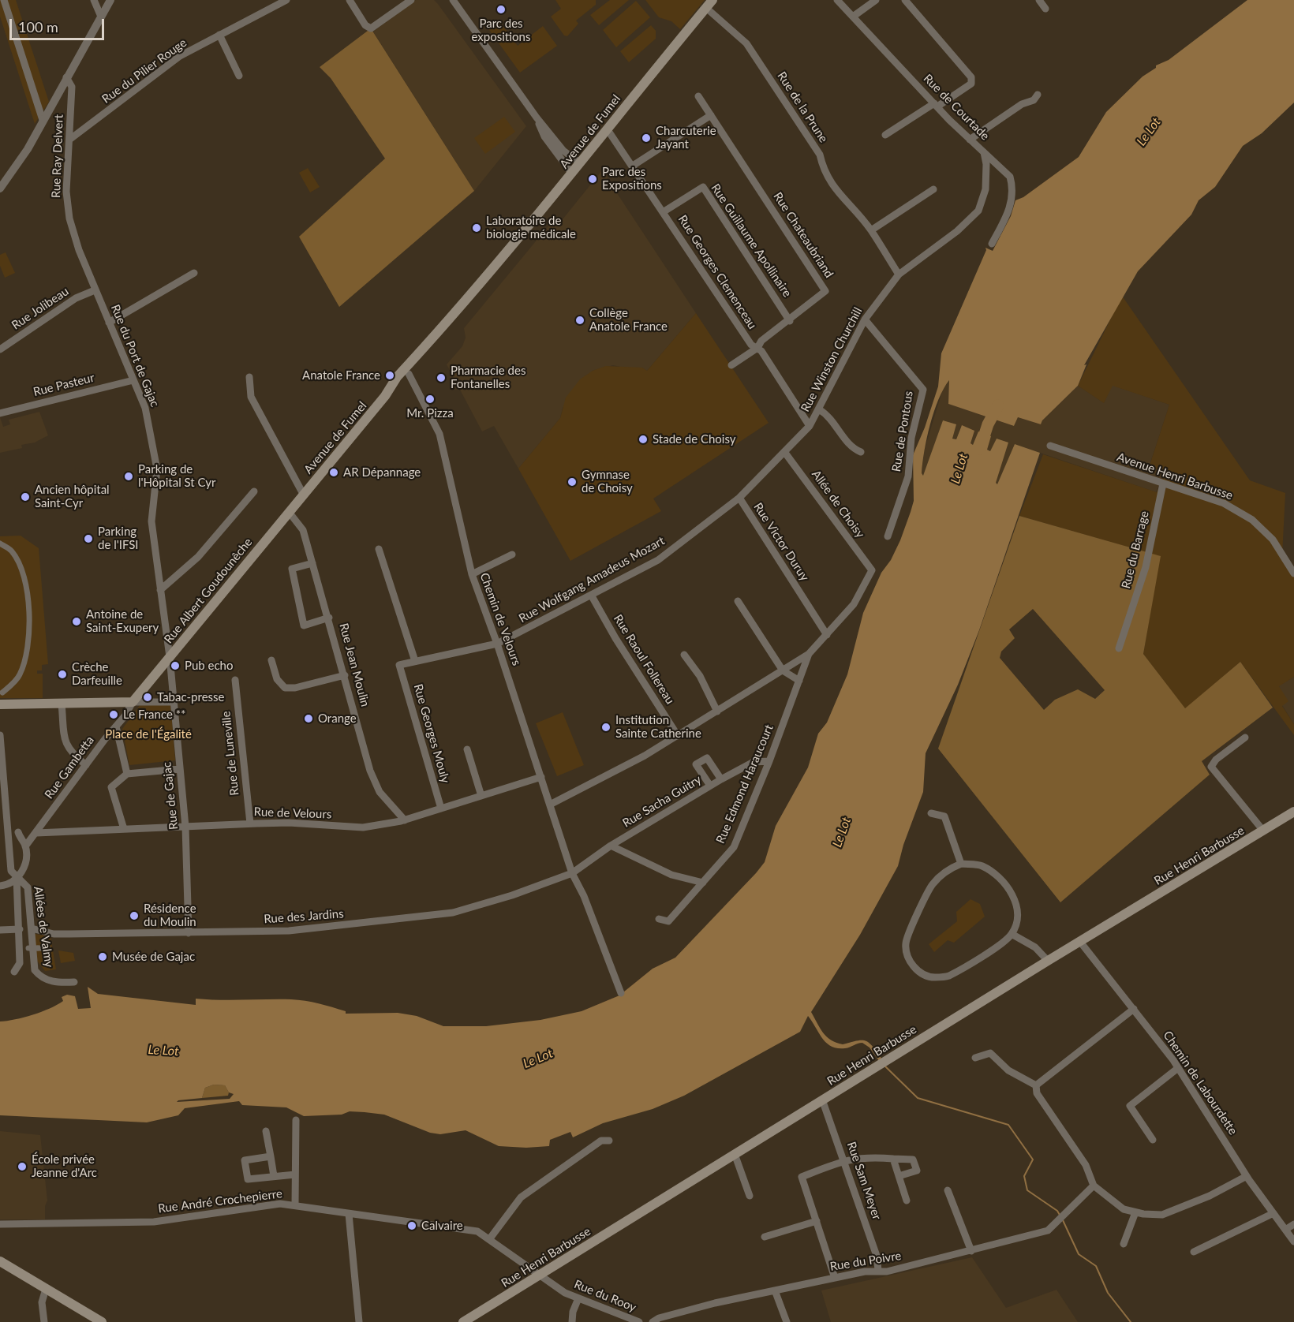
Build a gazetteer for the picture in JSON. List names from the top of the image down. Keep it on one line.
{"streets":{"main road":["Avenue de Fumel","Rue Albert Goudounêche","Rue Henri Barbusse"],"street":["Rue du Pilier Rouge","Rue de la Prune","Rue de Courtade","Rue Ray Delvert","Rue Chateaubriand","Rue Guillaume Apollinaire","Rue Georges Clemenceau","Rue Jolibeau","Rue du Port de Gajac","Rue Winston Churchill","Rue Pasteur","Rue de Pontous","Avenue Henri Barbusse","Allée de Choisy","Rue Victor Duruy","Rue du Barrage","Rue Wolfgang Amadeus Mozart","Chemin de Velours","Rue Raoul Follereau","Rue Jean Moulin","Rue Georges Mouly","Rue de Luneville","Rue Gambetta","Rue Edmond Haraucourt","Rue de Gajac","Rue Sacha Guitry","Rue de Velours","Rue des Jardins","Allées de Valmy","Chemin de Labourdette","Rue Sam Meyer","Rue André Crochepierre","Rue du Poivre","Rue du Rooy"]},"crossings":[["Rue du Pilier Rouge","Rue Ray Delvert"],["Rue de la Prune","Avenue de Fumel"],["Rue de la Prune","Rue Winston Churchill"],["Rue de Courtade","Rue Winston Churchill"],["Avenue de Fumel","Rue Georges Clemenceau"],["Avenue de Fumel","Rue Albert Goudounêche"],["Avenue de Fumel","Chemin de Velours"],["Rue Ray Delvert","Rue Jolibeau"],["Rue Ray Delvert","Rue du Port de Gajac"],["Rue Chateaubriand","Rue Guillaume Apollinaire"],["Rue Chateaubriand","Rue Georges Clemenceau"],["Rue Guillaume Apollinaire","Rue Georges Clemenceau"],["Rue Georges Clemenceau","Rue Winston Churchill"],["Rue Georges Clemenceau","Rue Victor Duruy"],["Rue Jolibeau","Rue du Port de Gajac"],["Rue du Port de Gajac","Rue Pasteur"],["Rue du Port de Gajac","Rue Albert Goudounêche"],["Rue du Port de Gajac","Rue de Gajac"],["Rue Winston Churchill","Rue de Pontous"],["Rue Winston Churchill","Rue Victor Duruy"],["Avenue Henri Barbusse","Rue du Barrage"],["Allée de Choisy","Rue Victor Duruy"],["Allée de Choisy","Rue Edmond Haraucourt"],["Rue Victor Duruy","Rue Wolfgang Amadeus Mozart"],["Rue Victor Duruy","Rue Edmond Haraucourt"],["Rue Wolfgang Amadeus Mozart","Chemin de Velours"],["Rue Wolfgang Amadeus Mozart","Rue Raoul Follereau"],["Rue Wolfgang Amadeus Mozart","Rue Georges Mouly"],["Rue Albert Goudounêche","Rue Jean Moulin"],["Rue Albert Goudounêche","Rue Gambetta"],["Rue Albert Goudounêche","Rue de Gajac"],["Chemin de Velours","Rue Sacha Guitry"],["Chemin de Velours","Rue de Velours"],["Chemin de Velours","Rue des Jardins"],["Rue Jean Moulin","Rue de Velours"],["Rue Georges Mouly","Rue de Velours"],["Rue de Luneville","Rue de Velours"],["Rue Gambetta","Rue de Velours"],["Rue Edmond Haraucourt","Rue Sacha Guitry"],["Rue de Gajac","Rue de Velours"],["Rue de Gajac","Rue des Jardins"],["Rue Sacha Guitry","Rue des Jardins"],["Rue Henri Barbusse","Chemin de Labourdette"],["Rue Henri Barbusse","Rue Sam Meyer"],["Rue Henri Barbusse","Rue André Crochepierre"],["Rue Henri Barbusse","Rue du Rooy"],["Rue des Jardins","Allées de Valmy"],["Rue Sam Meyer","Rue du Poivre"],["Rue André Crochepierre","Rue du Rooy"]],"water":["Le Lot"],"parks":["Place de l'Égalité"],"places":["Parc des expositions","Charcuterie Jayant","Parc des Expositions","Laboratoire de biologie médicale","Collège Anatole France","Anatole France","Pharmacie des Fontanelles","Mr. Pizza","Stade de Choisy","AR Dépannage","Parking de l'Hôpital St Cyr","Gymnase de Choisy","Ancien hôpital Saint-Cyr","Parking de l'IFSI","Antoine de Saint-Exupery","Pub echo","Crèche Darfeuille","Tabac-presse","Le France **","Orange","Institution Sainte Catherine","Résidence du Moulin","Musée de Gajac","École privée Jeanne d'Arc","Calvaire"],"scale_bar":"100 m"}
